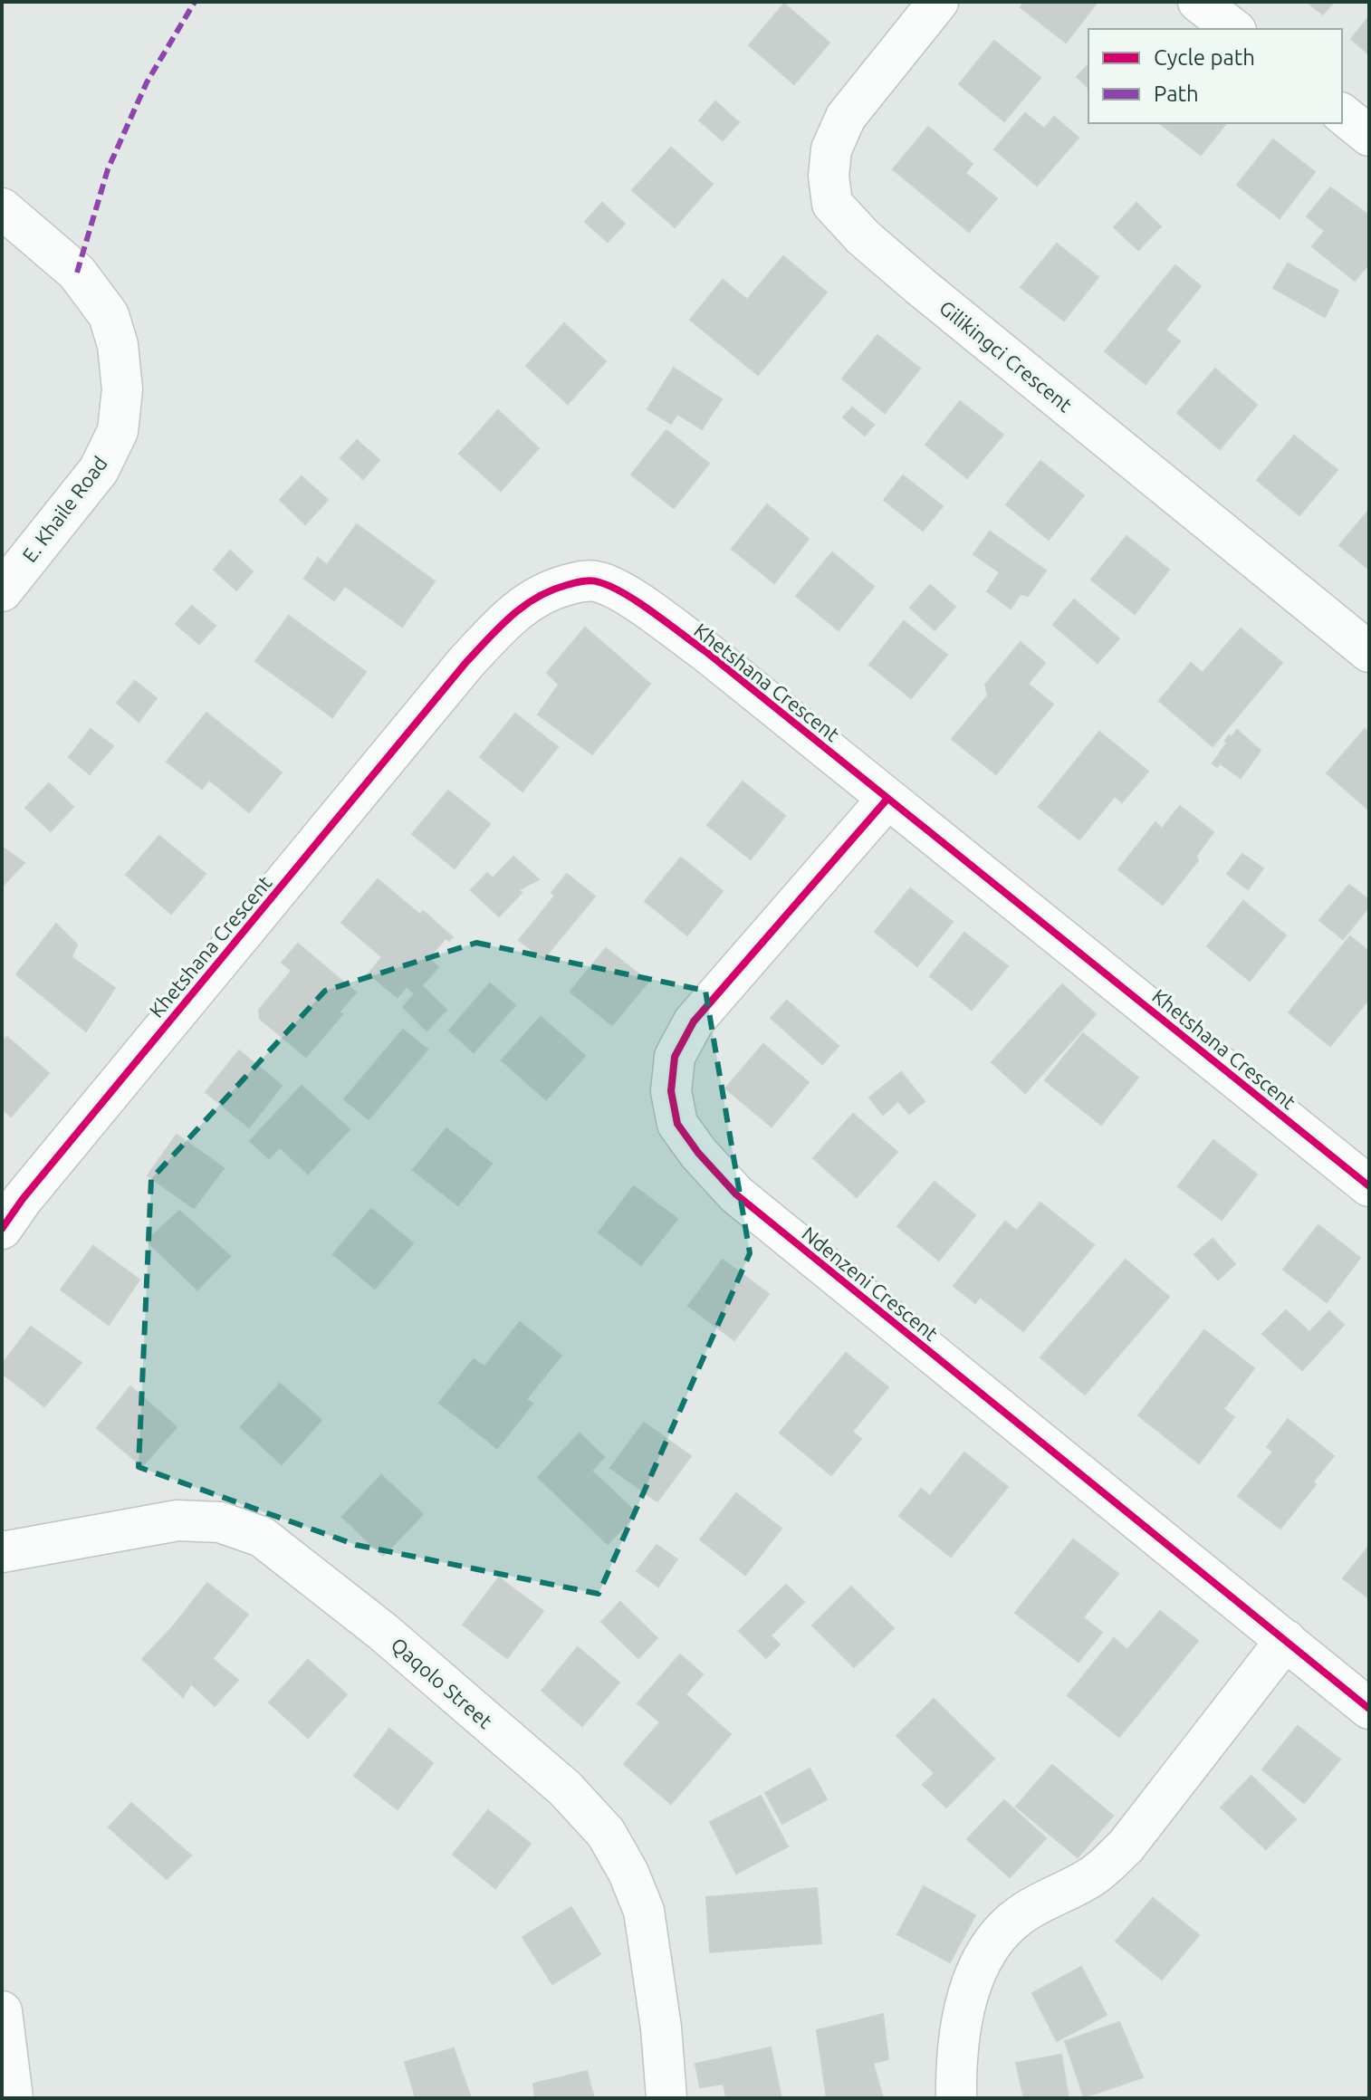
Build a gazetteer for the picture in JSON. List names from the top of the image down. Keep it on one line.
{"streets":{"street":["Gilikingci Crescent","E. Khaile Road","Khetshana Crescent","Ndenzeni Crescent","Qaqolo Street"]},"crossings":[["Khetshana Crescent","Ndenzeni Crescent"]],"legend":["Cycle path","Path"]}
